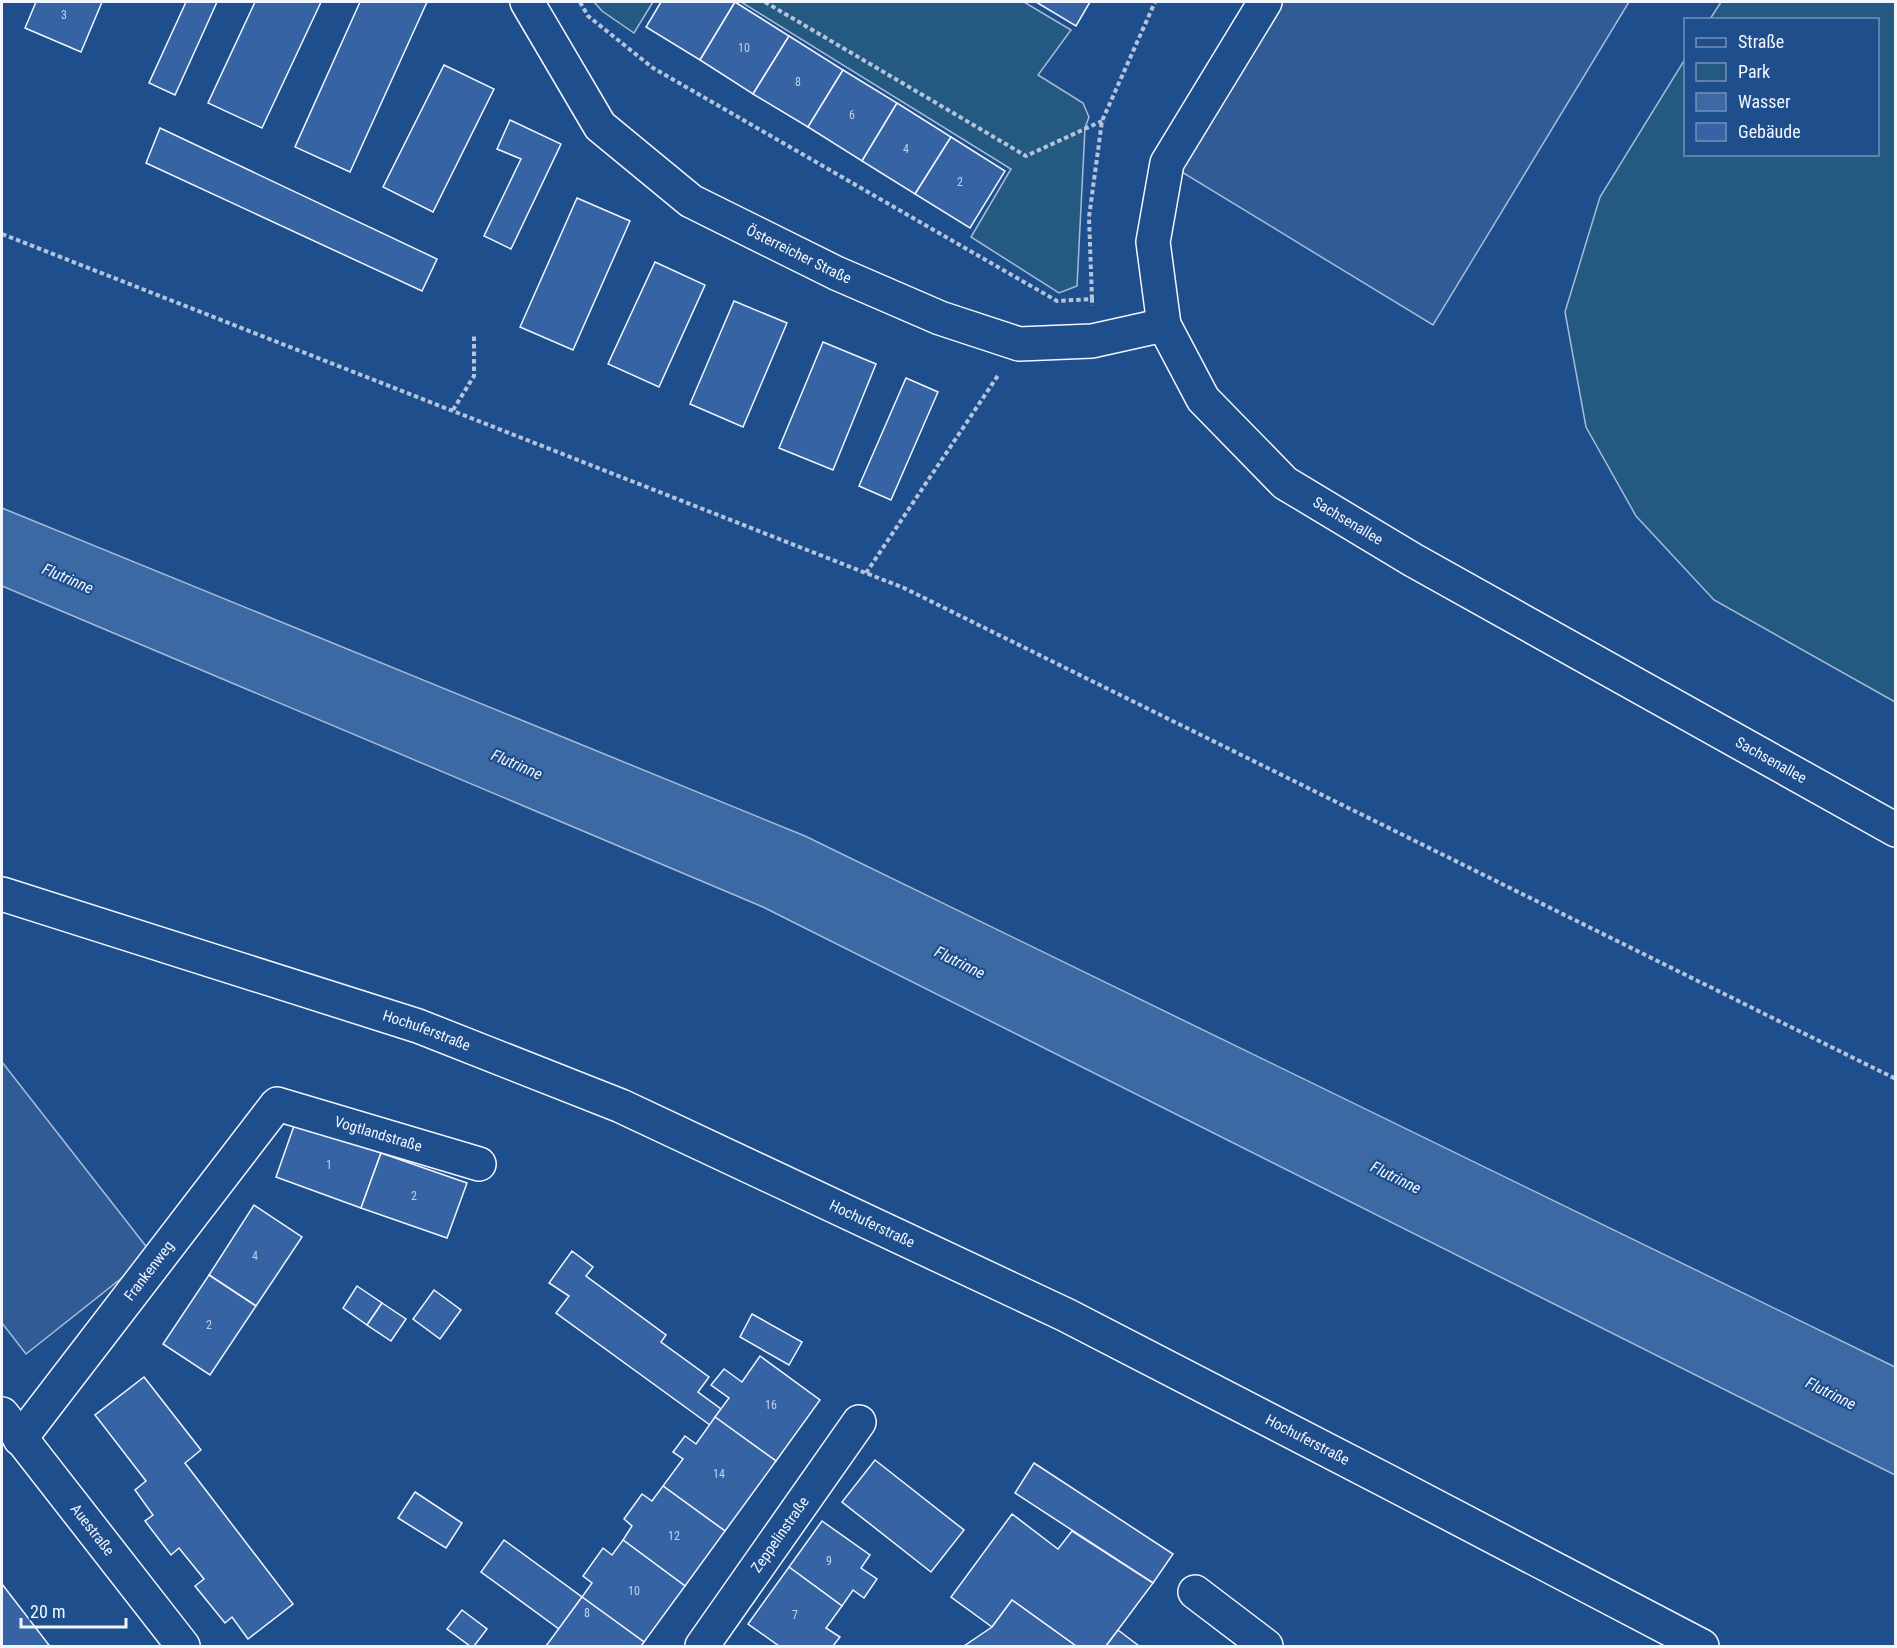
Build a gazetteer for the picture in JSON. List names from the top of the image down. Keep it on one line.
{"streets":{"street":["Österreicher Straße","Sachsenallee","Hochuferstraße","Vogtlandstraße","Frankenweg","Auestraße","Zeppelinstraße"]},"crossings":[["Österreicher Straße","Sachsenallee"],["Vogtlandstraße","Frankenweg"],["Frankenweg","Auestraße"]],"water":["Flutrinne"],"house_numbers":["3","10","8","6","4","2","1","2","4","2","16","14","12","9","10","8","7"],"legend":["Straße","Park","Wasser","Gebäude"],"scale_bar":"20 m"}
